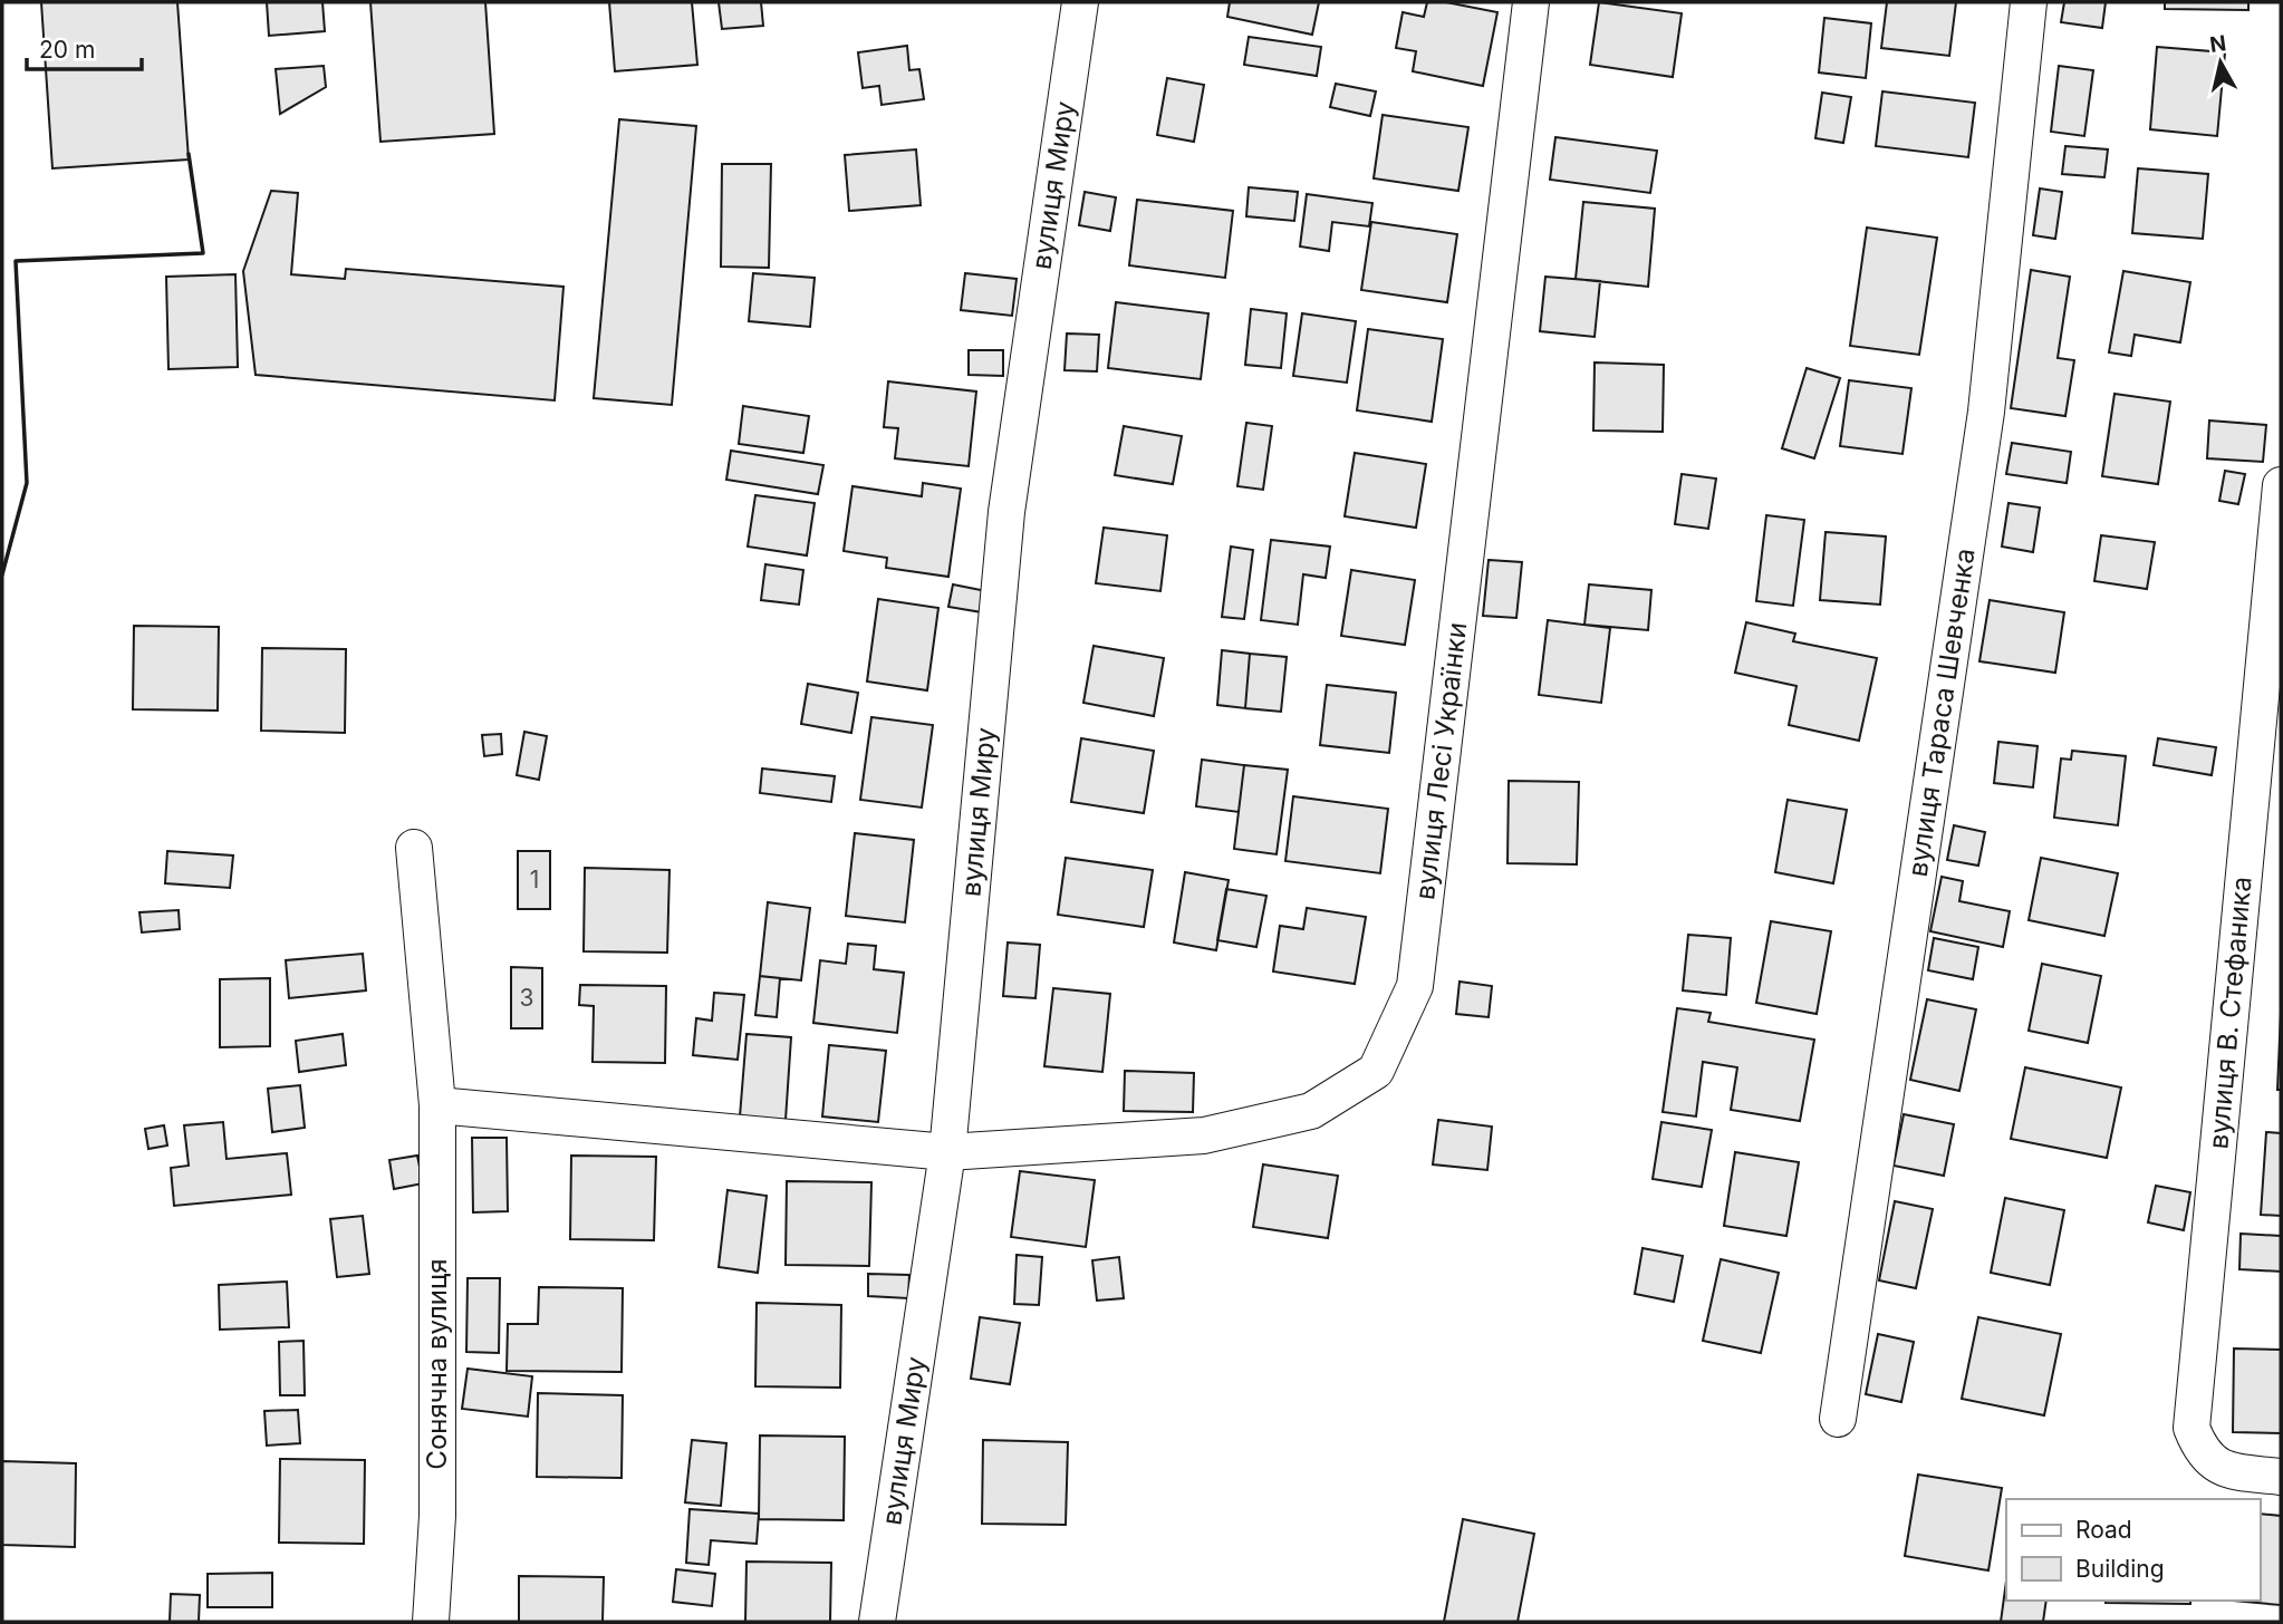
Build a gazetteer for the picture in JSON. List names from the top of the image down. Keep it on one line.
{"streets":{"street":["вулиця Миру","вулиця Тараса Шевченка","вулиця Лесі Українки","вулиця В. Стефаника","Сонячна вулиця"]},"crossings":[["вулиця Миру","вулиця Лесі Українки"]],"house_numbers":["1","3"],"legend":["Road","Building"],"scale_bar":"20 m","north":"top"}
